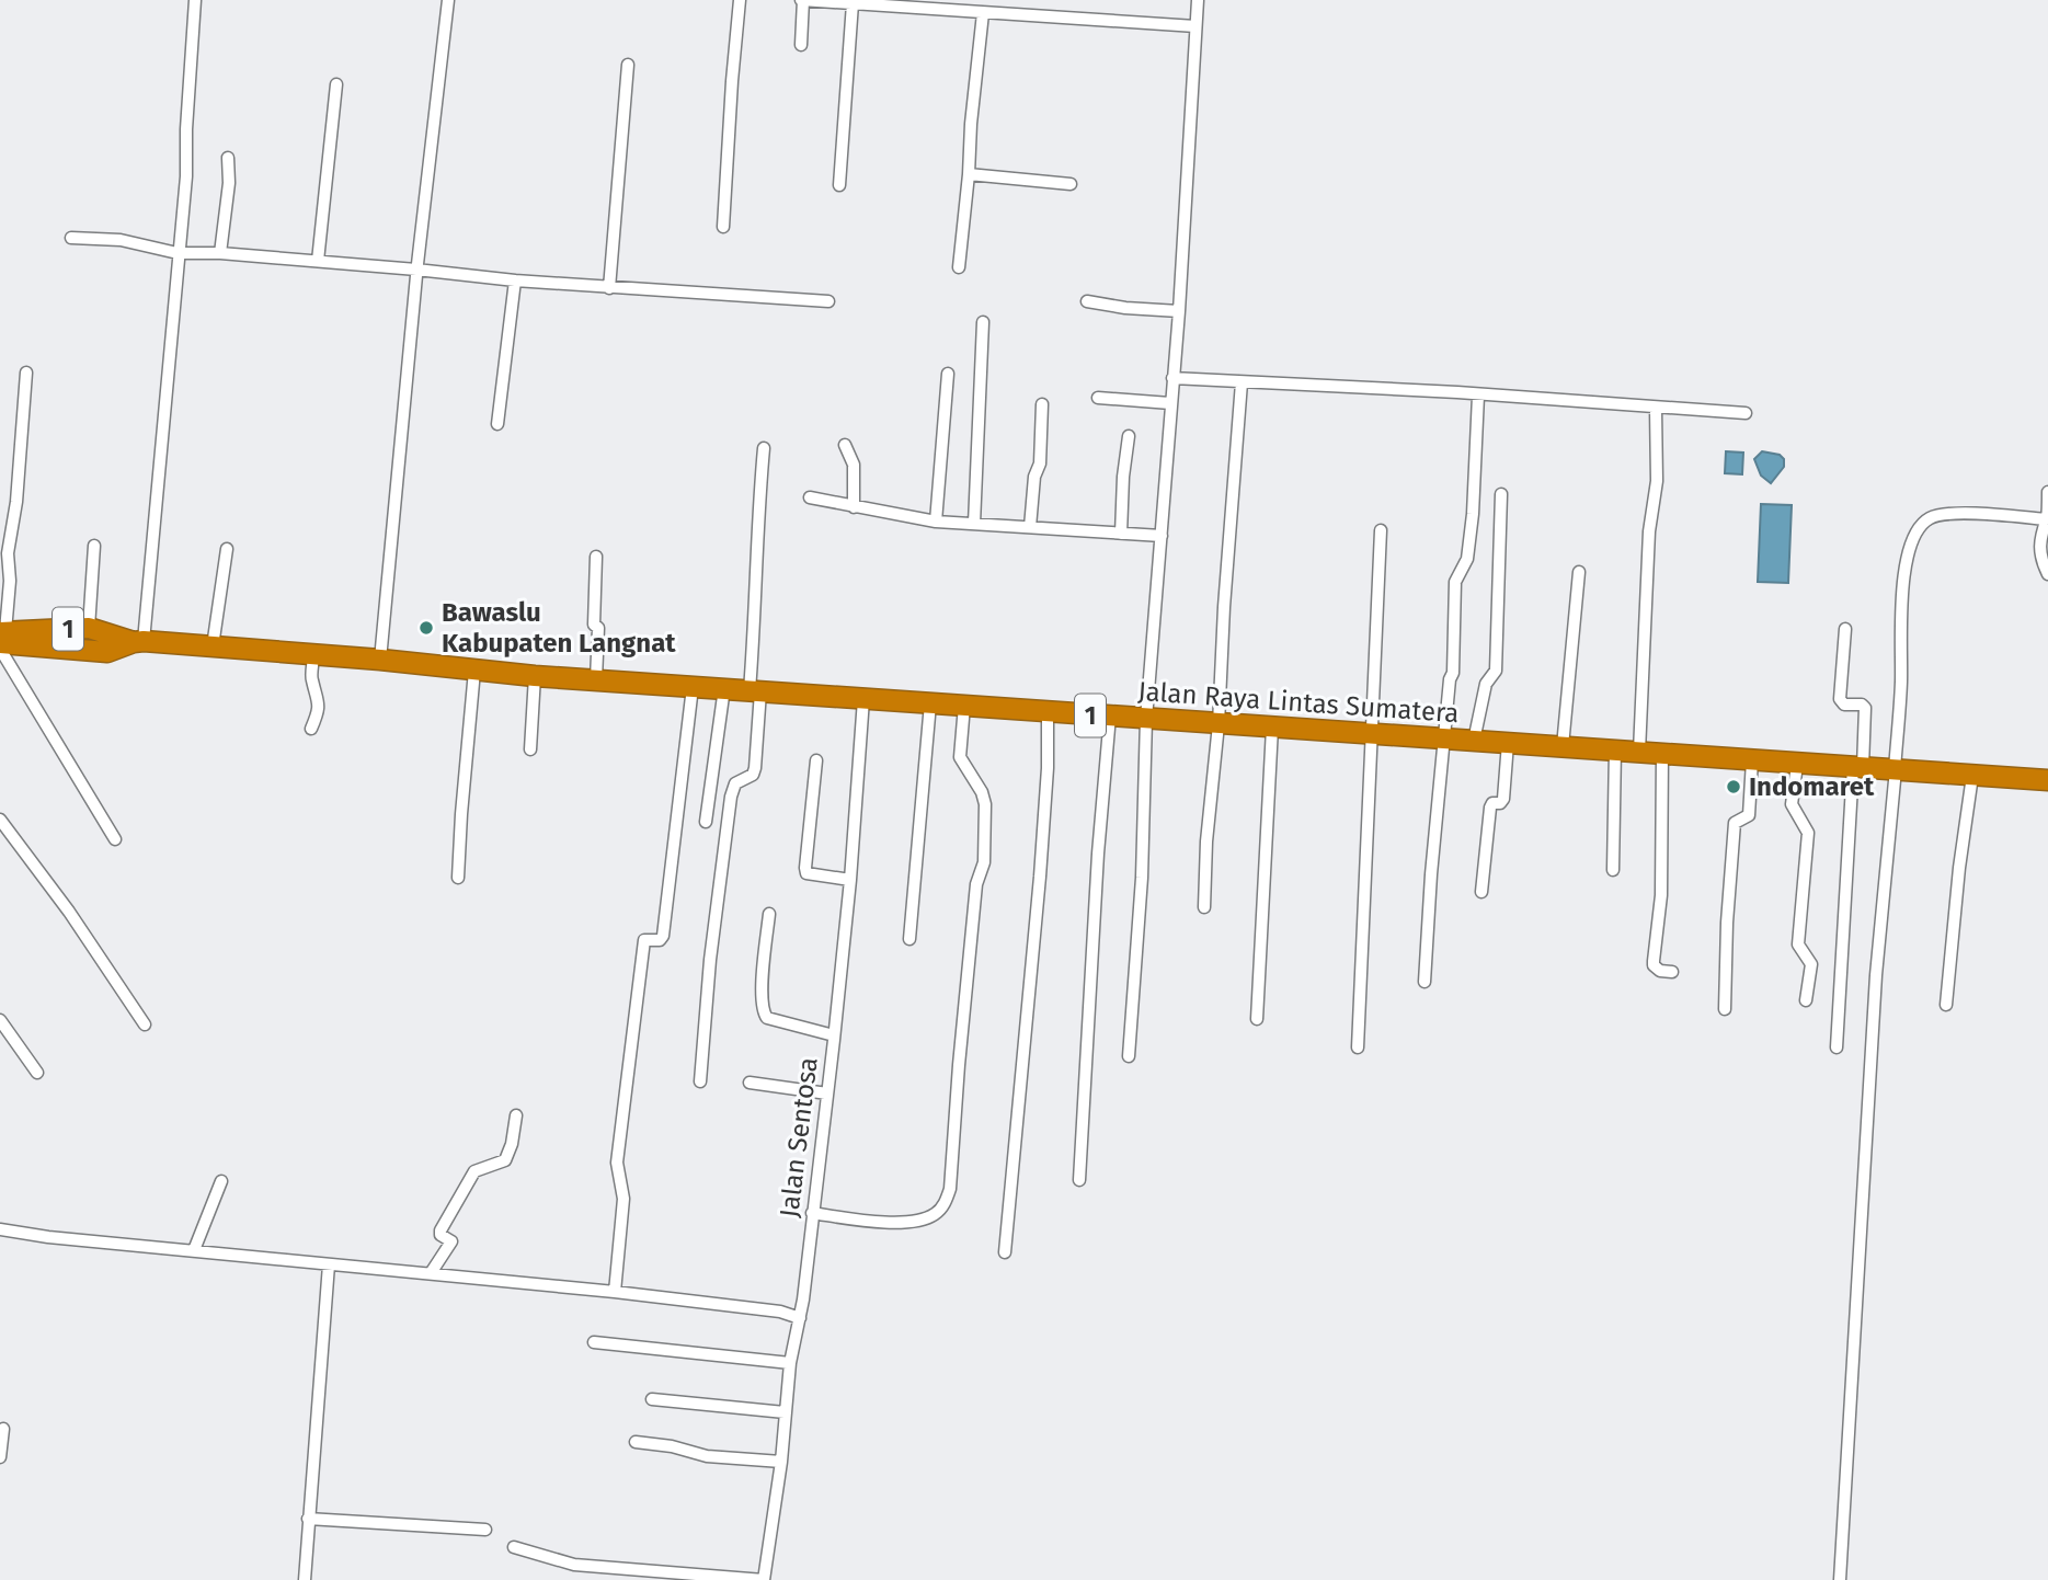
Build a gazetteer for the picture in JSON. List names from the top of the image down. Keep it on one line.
{"streets":{"highway":["1","Jalan Raya Lintas Sumatera"],"street":["Jalan Sentosa"]},"crossings":[["Jalan Raya Lintas Sumatera","Jalan Sentosa"]],"places":["Bawaslu Kabupaten Langnat","Indomaret"]}
